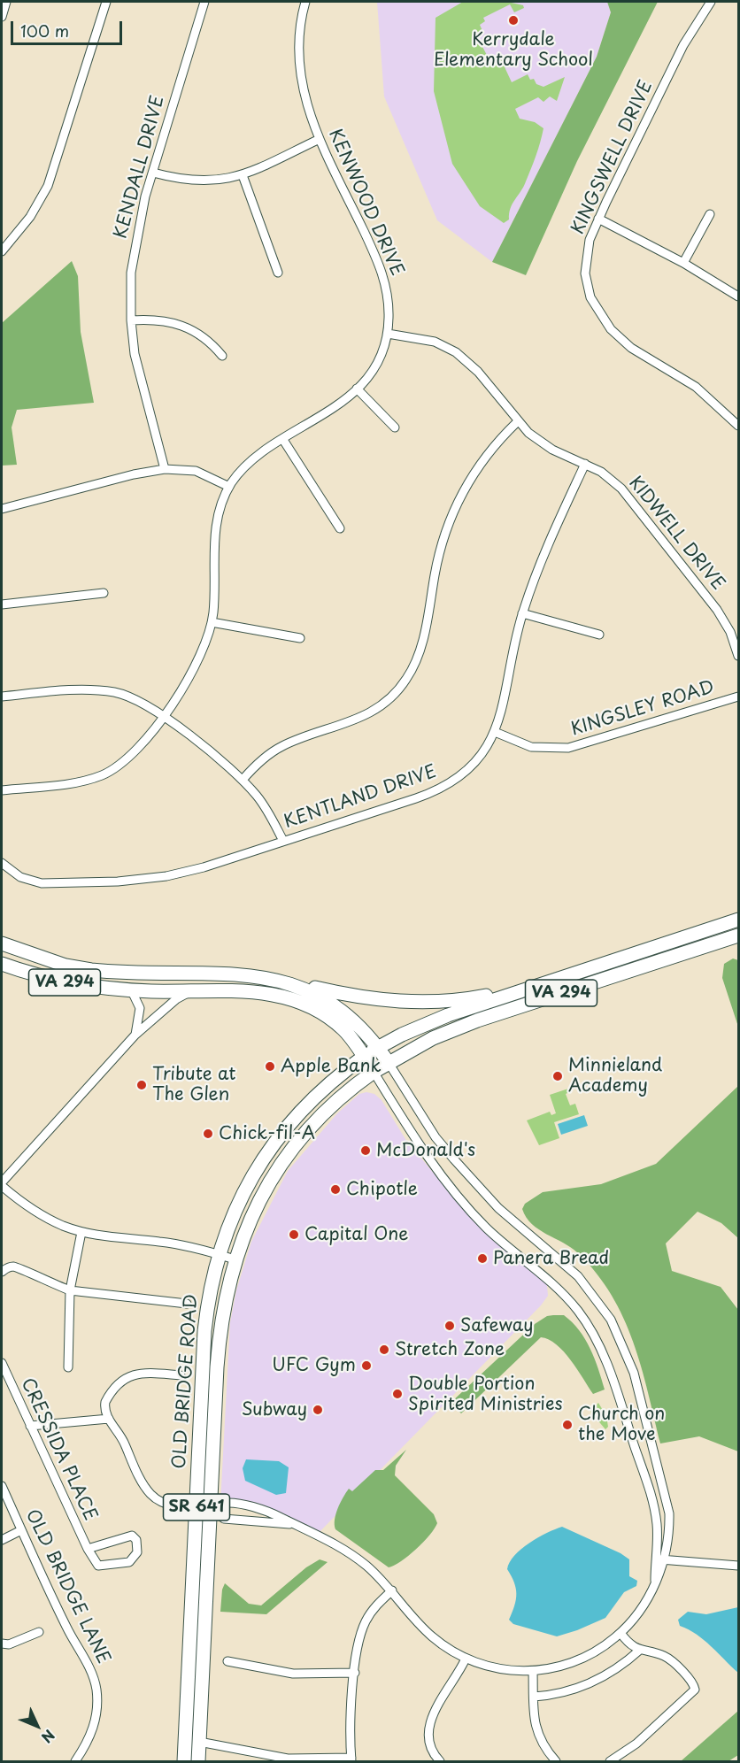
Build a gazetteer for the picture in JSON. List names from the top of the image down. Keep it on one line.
{"streets":{"main road":["VA 294","OLD BRIDGE ROAD","SR 641"],"street":["KINGSWELL DRIVE","KENDALL DRIVE","KENWOOD DRIVE","KIDWELL DRIVE","KINGSLEY ROAD","KENTLAND DRIVE","CRESSIDA PLACE","OLD BRIDGE LANE"]},"crossings":[["KENWOOD DRIVE","KIDWELL DRIVE"],["KIDWELL DRIVE","KENTLAND DRIVE"],["KINGSLEY ROAD","KENTLAND DRIVE"],["VA 294","OLD BRIDGE ROAD"]],"places":["Kerrydale Elementary School","Apple Bank","Minnieland Academy","Tribute at The Glen","Chick-fil-A","McDonald's","Chipotle","Capital One","Panera Bread","Safeway","Stretch Zone","UFC Gym","Double Portion Spirited Ministries","Subway","Church on the Move"],"scale_bar":"100 m","north":"bottom right"}
